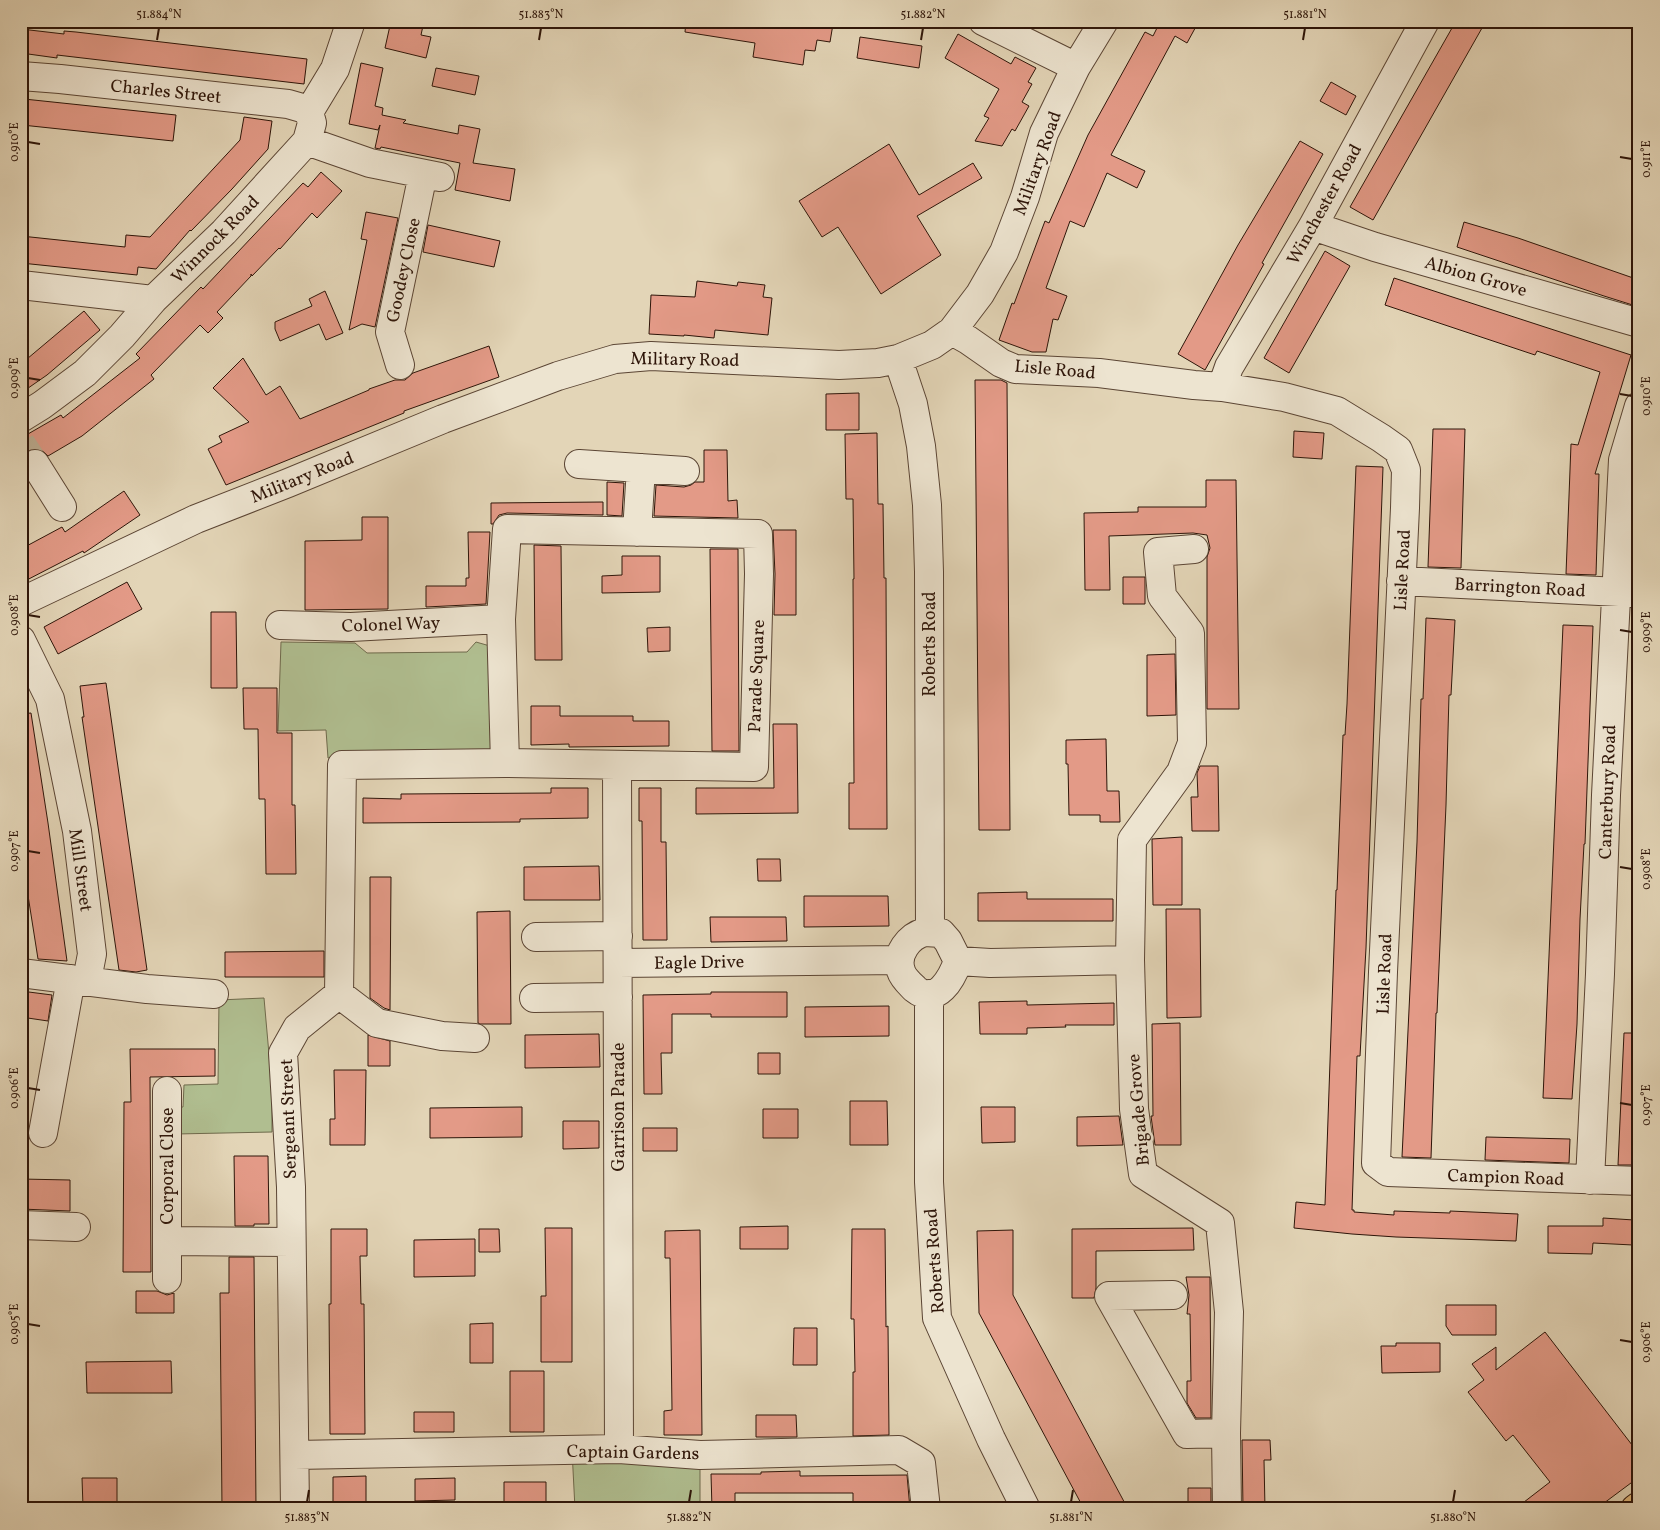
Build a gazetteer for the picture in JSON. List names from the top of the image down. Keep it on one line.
{"streets":{"street":["Charles Street","Military Road","Winchester Road","Winnock Road","Goodey Close","Albion Grove","Lisle Road","Barrington Road","Colonel Way","Roberts Road","Parade Square","Canterbury Road","Mill Street","Eagle Drive","Garrison Parade","Brigade Grove","Sergeant Street","Corporal Close","Campion Road","Captain Gardens"]},"crossings":[["Military Road","Lisle Road"],["Military Road","Roberts Road"],["Winchester Road","Albion Grove"],["Winchester Road","Lisle Road"],["Winnock Road","Goodey Close"],["Lisle Road","Barrington Road"],["Lisle Road","Campion Road"],["Barrington Road","Canterbury Road"],["Colonel Way","Parade Square"],["Roberts Road","Eagle Drive"],["Parade Square","Garrison Parade"],["Canterbury Road","Campion Road"],["Eagle Drive","Garrison Parade"],["Garrison Parade","Captain Gardens"],["Sergeant Street","Corporal Close"],["Sergeant Street","Captain Gardens"]],"coordinates":["51.884°N","51.883°N","51.882°N","51.881°N","0.910°E","0.911°E","0.909°E","0.908°E","0.907°E","0.906°E","0.905°E","51.880°N"]}
